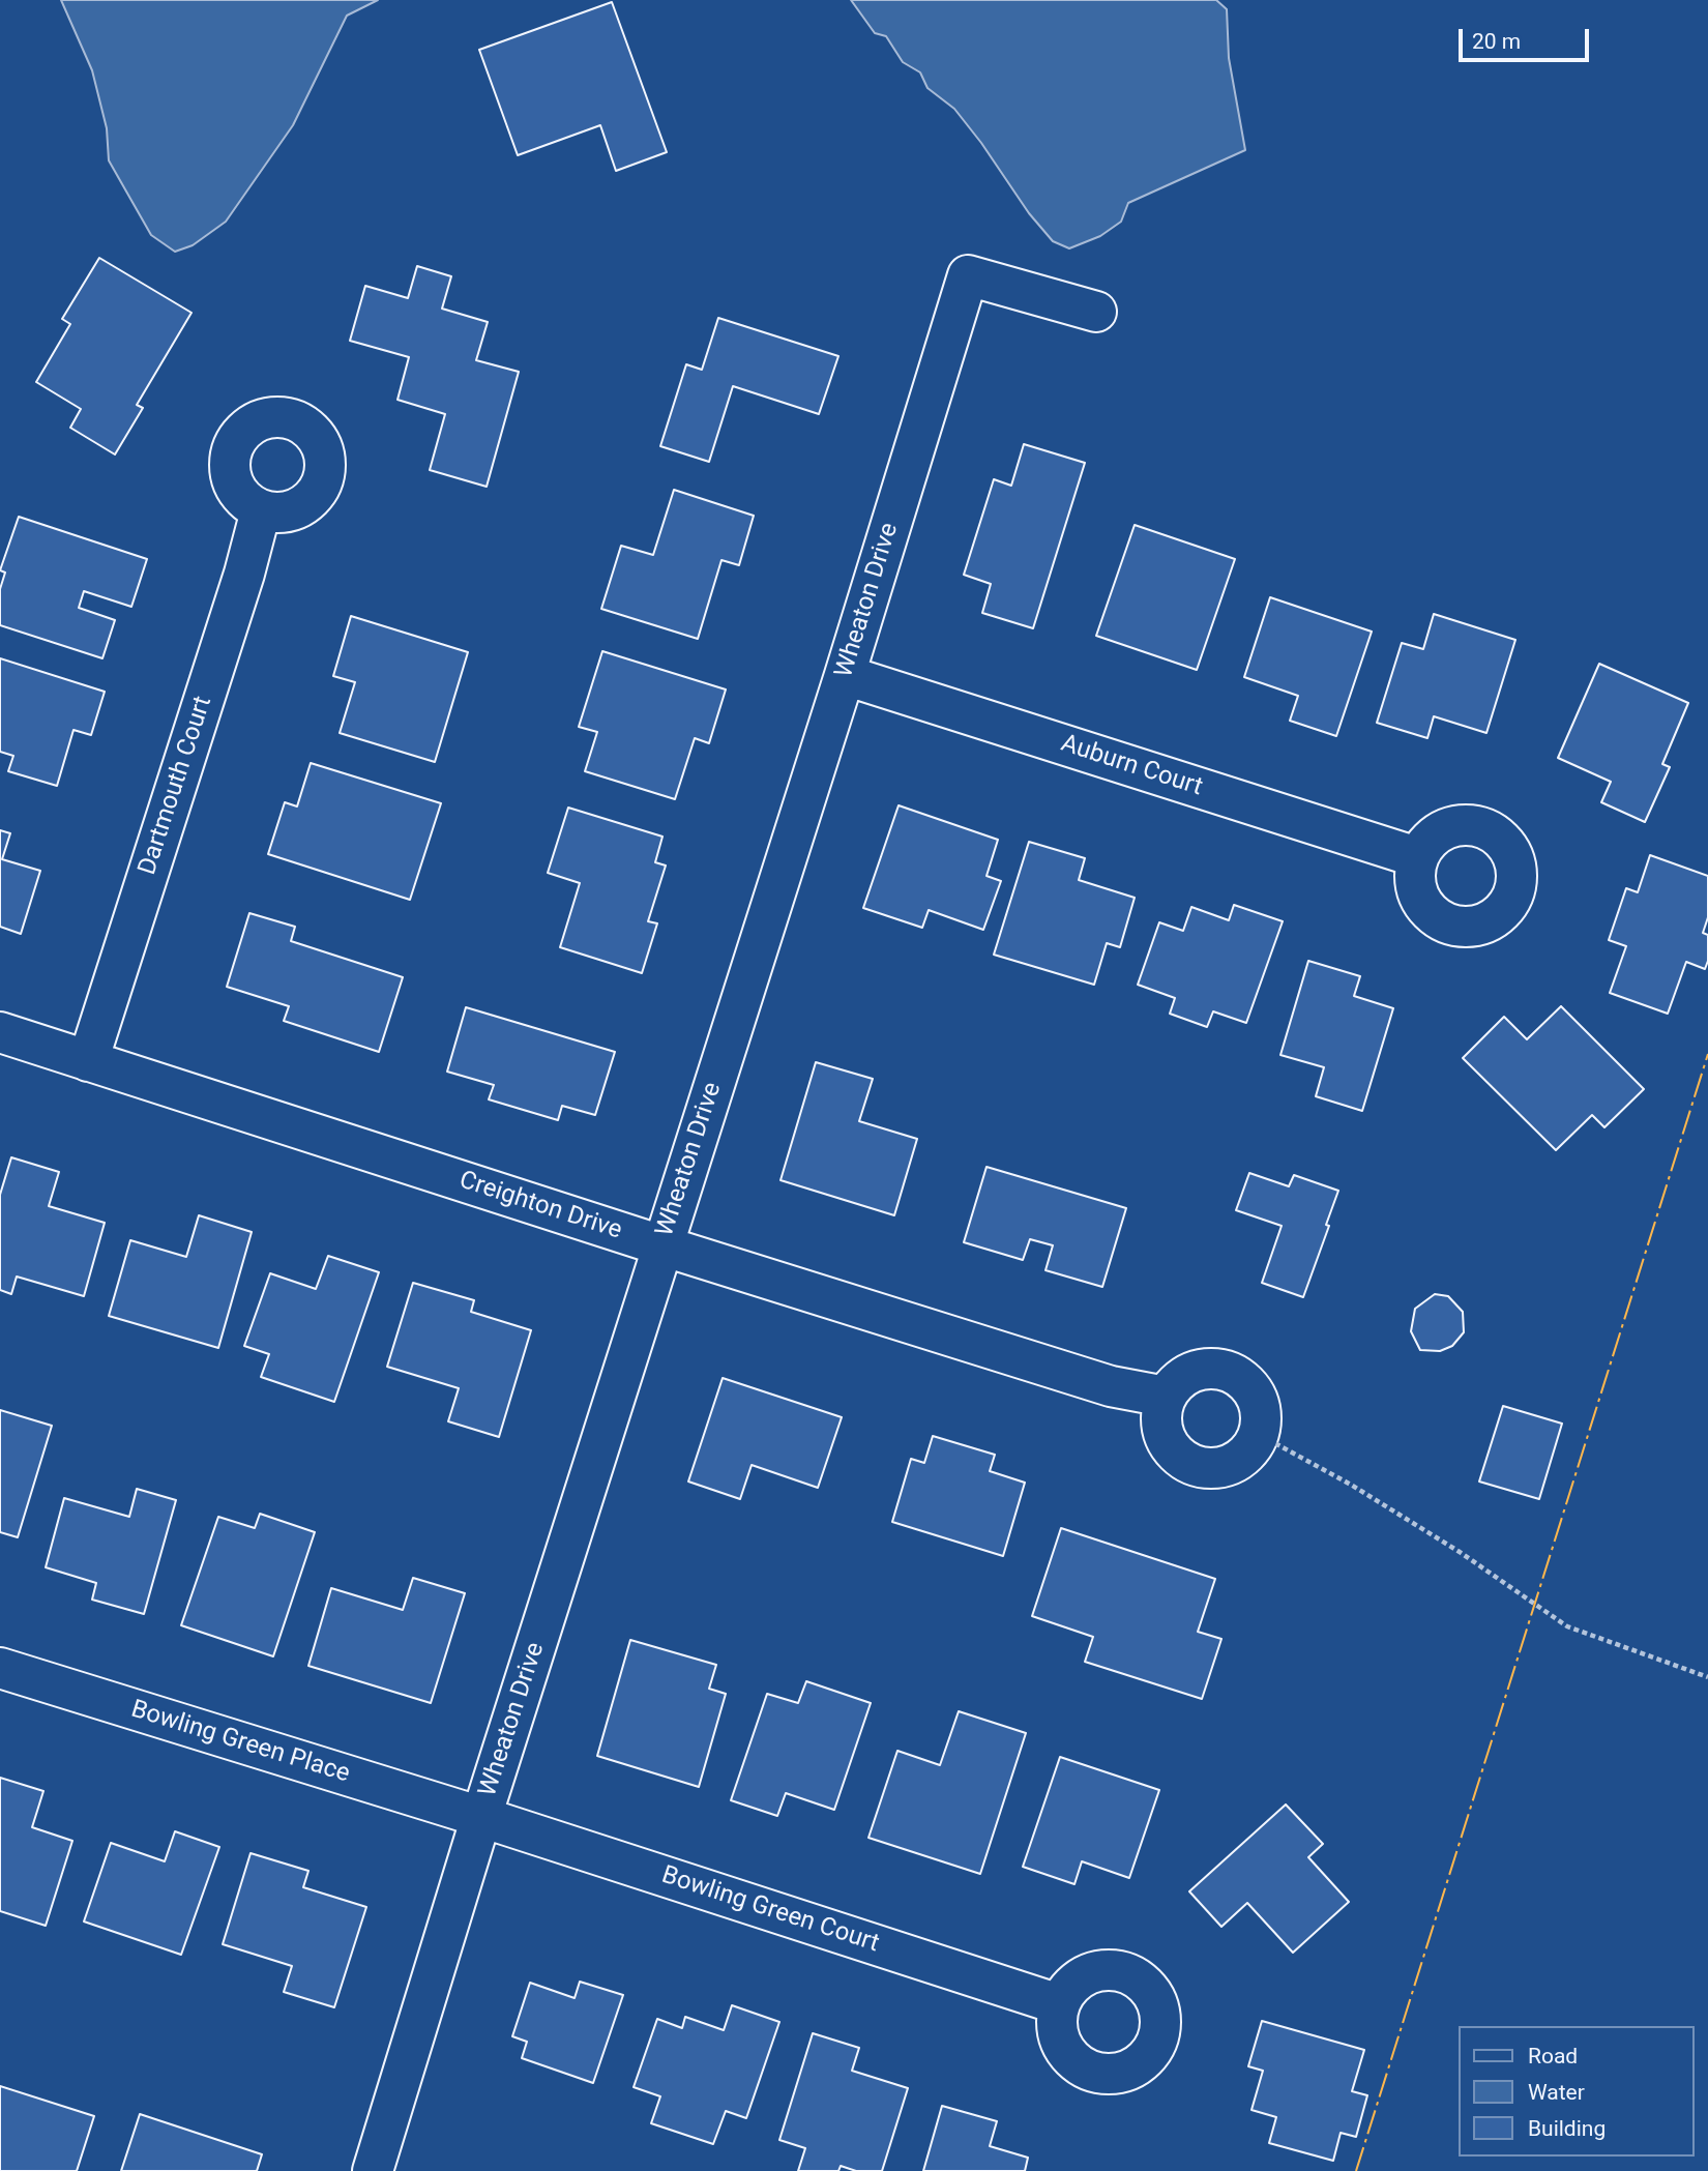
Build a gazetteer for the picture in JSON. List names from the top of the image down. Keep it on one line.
{"streets":{"street":["Wheaton Drive","Auburn Court","Dartmouth Court","Creighton Drive","Bowling Green Place","Bowling Green Court"]},"crossings":[["Wheaton Drive","Auburn Court"],["Wheaton Drive","Creighton Drive"],["Wheaton Drive","Bowling Green Place"],["Wheaton Drive","Bowling Green Court"],["Dartmouth Court","Creighton Drive"],["Bowling Green Place","Bowling Green Court"]],"legend":["Road","Water","Building"],"scale_bar":"20 m"}
